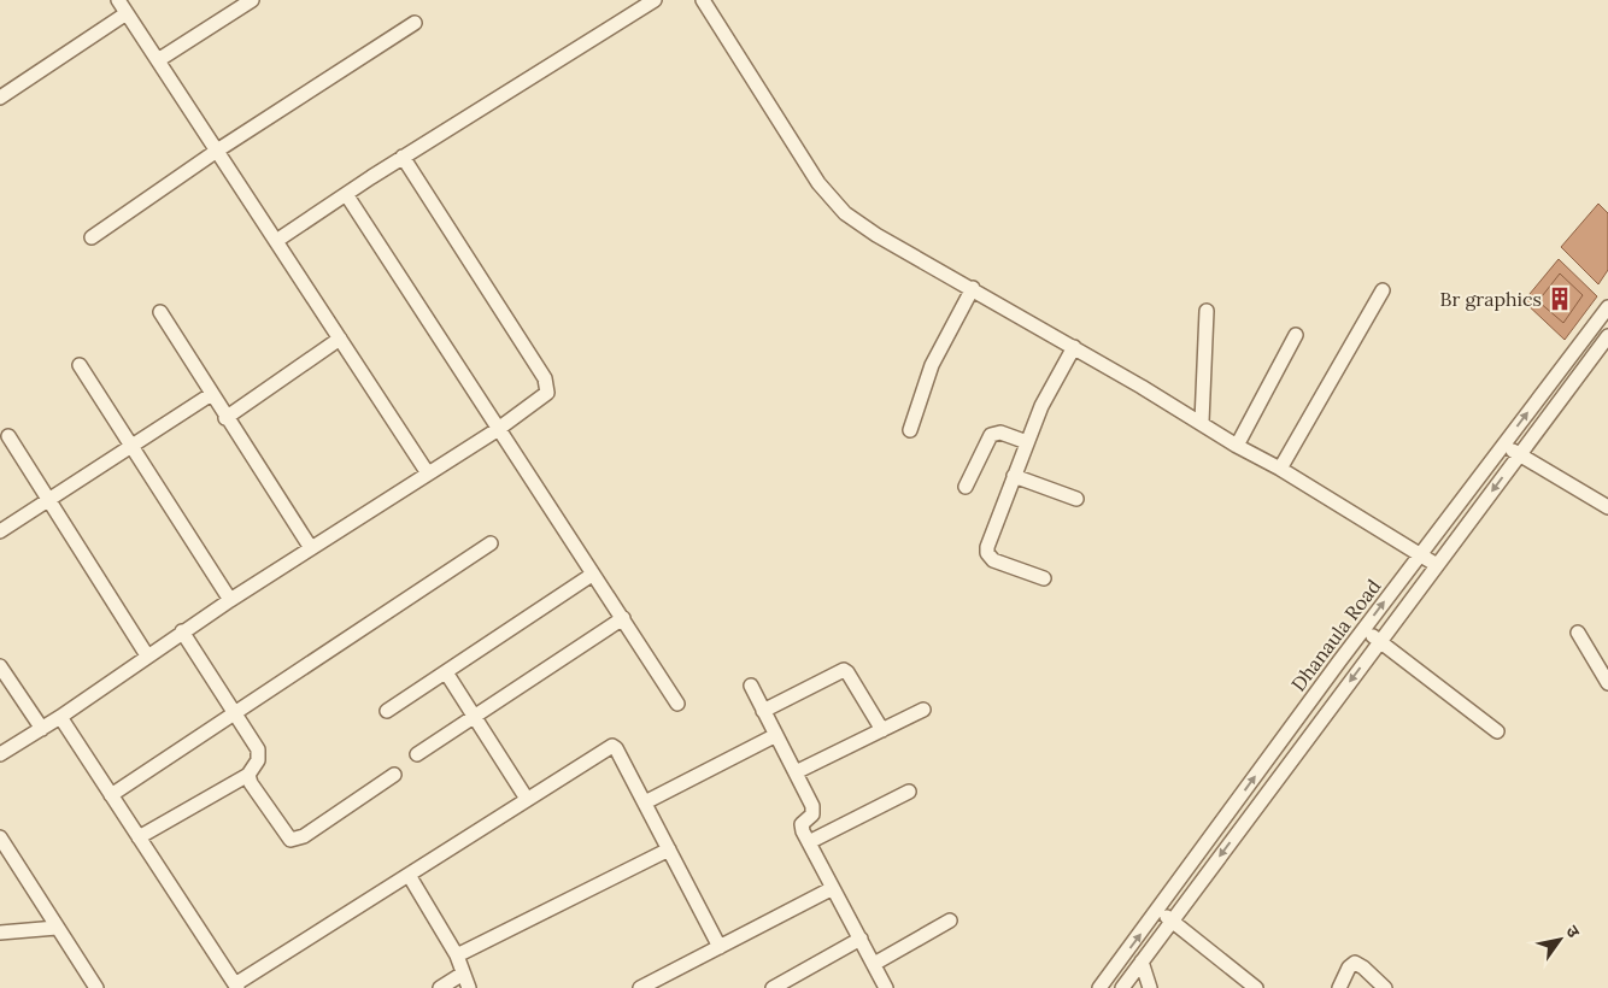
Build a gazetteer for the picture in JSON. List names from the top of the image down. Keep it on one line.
{"streets":{"street":["Dhanaula Road"]},"places":{"building":["Br graphics"]},"north":"top right"}
